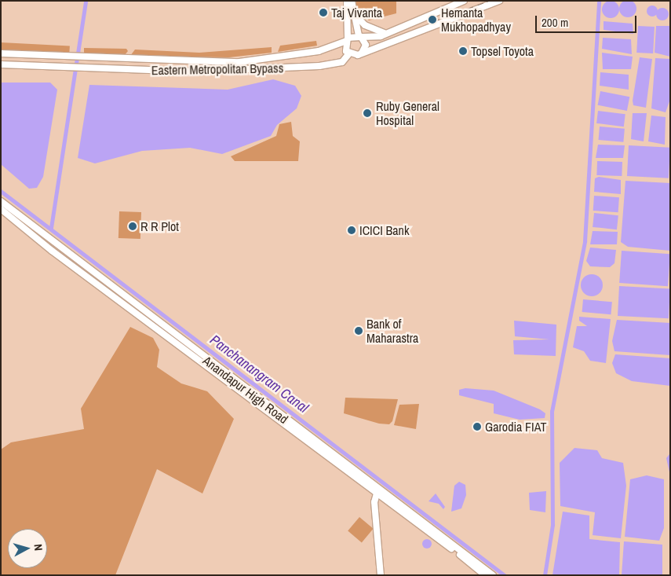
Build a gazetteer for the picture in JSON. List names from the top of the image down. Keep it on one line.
{"streets":{"main road":["Eastern Metropolitan Bypass","Anandapur High Road"]},"water":["Panchanangram Canal"],"places":["Taj Vivanta","Hemanta Mukhopadhyay","Topsel Toyota","Ruby General Hospital","R R Plot","ICICI Bank","Bank of Maharastra","Garodia FIAT"],"scale_bar":"200 m","north":"right"}
